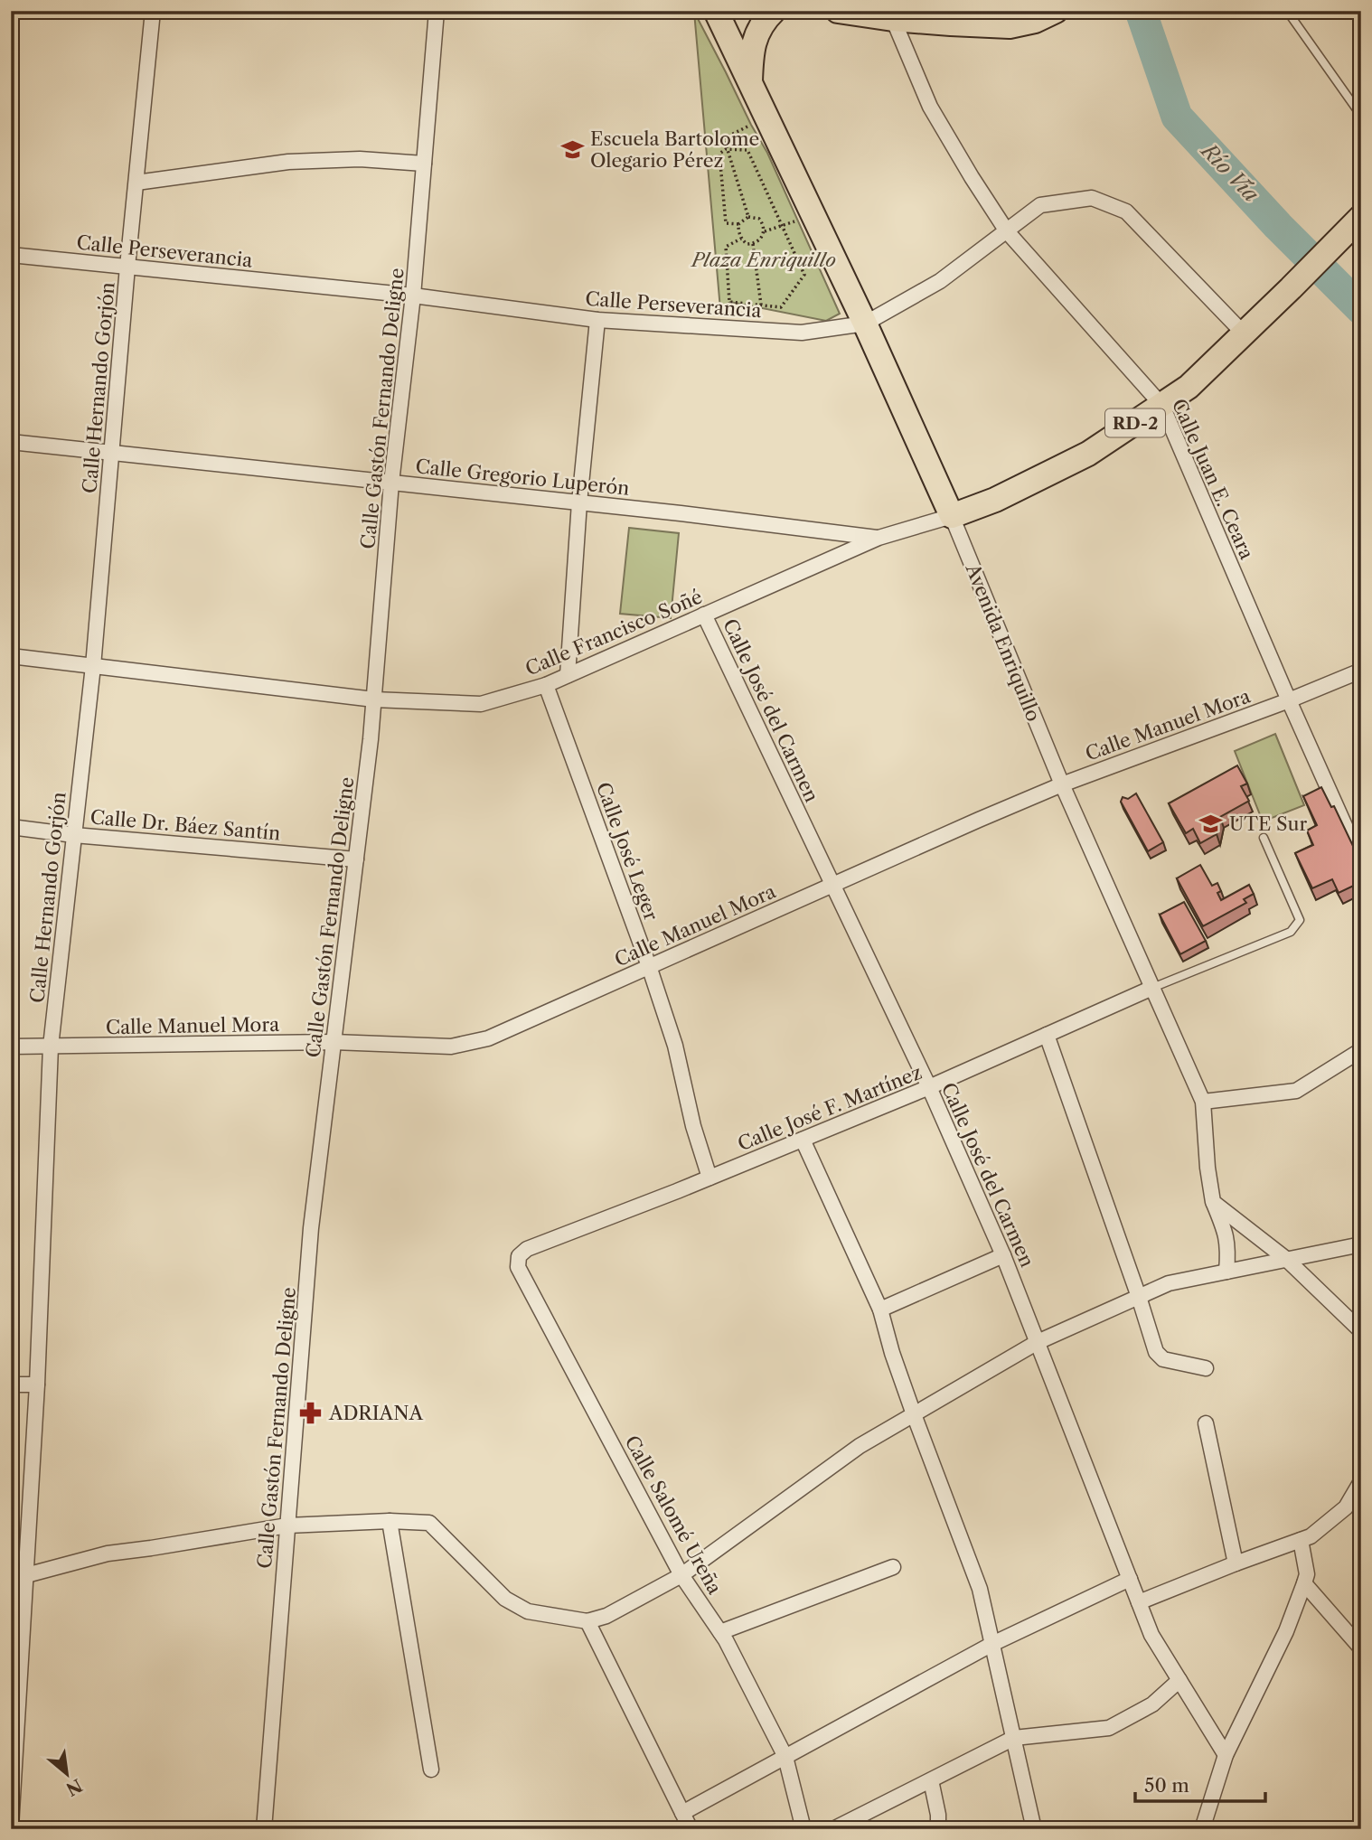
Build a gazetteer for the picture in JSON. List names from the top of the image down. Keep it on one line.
{"streets":{"main road":["RD-2","Avenida Enriquillo"],"street":["Calle Perseverancia","Calle Hernando Gorjón","Calle Gastón Fernando Deligne","Calle Gregorio Luperón","Calle Juan E. Ceara","Calle Francisco Soñé","Calle José del Carmen","Calle Manuel Mora","Calle Dr. Báez Santín","Calle José Leger","Calle José F. Martínez","Calle Salomé Ureña"]},"crossings":[["Calle Perseverancia","Calle Hernando Gorjón"],["Calle Perseverancia","Calle Gastón Fernando Deligne"],["Calle Perseverancia","RD-2"],["Calle Perseverancia","Calle Juan E. Ceara"],["Calle Perseverancia","Avenida Enriquillo"],["Calle Hernando Gorjón","Calle Gregorio Luperón"],["Calle Hernando Gorjón","Calle Francisco Soñé"],["Calle Hernando Gorjón","Calle Manuel Mora"],["Calle Hernando Gorjón","Calle Dr. Báez Santín"],["Calle Gastón Fernando Deligne","Calle Gregorio Luperón"],["Calle Gastón Fernando Deligne","Calle Francisco Soñé"],["Calle Gastón Fernando Deligne","Calle Manuel Mora"],["Calle Gastón Fernando Deligne","Calle Dr. Báez Santín"],["RD-2","Calle Juan E. Ceara"],["RD-2","Calle Francisco Soñé"],["RD-2","Avenida Enriquillo"],["Calle Gregorio Luperón","Calle Francisco Soñé"],["Calle Juan E. Ceara","Calle Manuel Mora"],["Calle Francisco Soñé","Avenida Enriquillo"],["Calle Francisco Soñé","Calle José del Carmen"],["Calle Francisco Soñé","Calle José Leger"],["Avenida Enriquillo","Calle Manuel Mora"],["Avenida Enriquillo","Calle José F. Martínez"],["Calle José del Carmen","Calle Manuel Mora"],["Calle José del Carmen","Calle José F. Martínez"],["Calle Manuel Mora","Calle José Leger"],["Calle José Leger","Calle José F. Martínez"],["Calle José F. Martínez","Calle Salomé Ureña"]],"water":["Río Vía"],"parks":["Plaza Enriquillo"],"places":{"school or university":["Escuela Bartolome Olegario Pérez","UTE Sur"],"pharmacy":["ADRIANA"]},"scale_bar":"50 m","north":"bottom right"}
